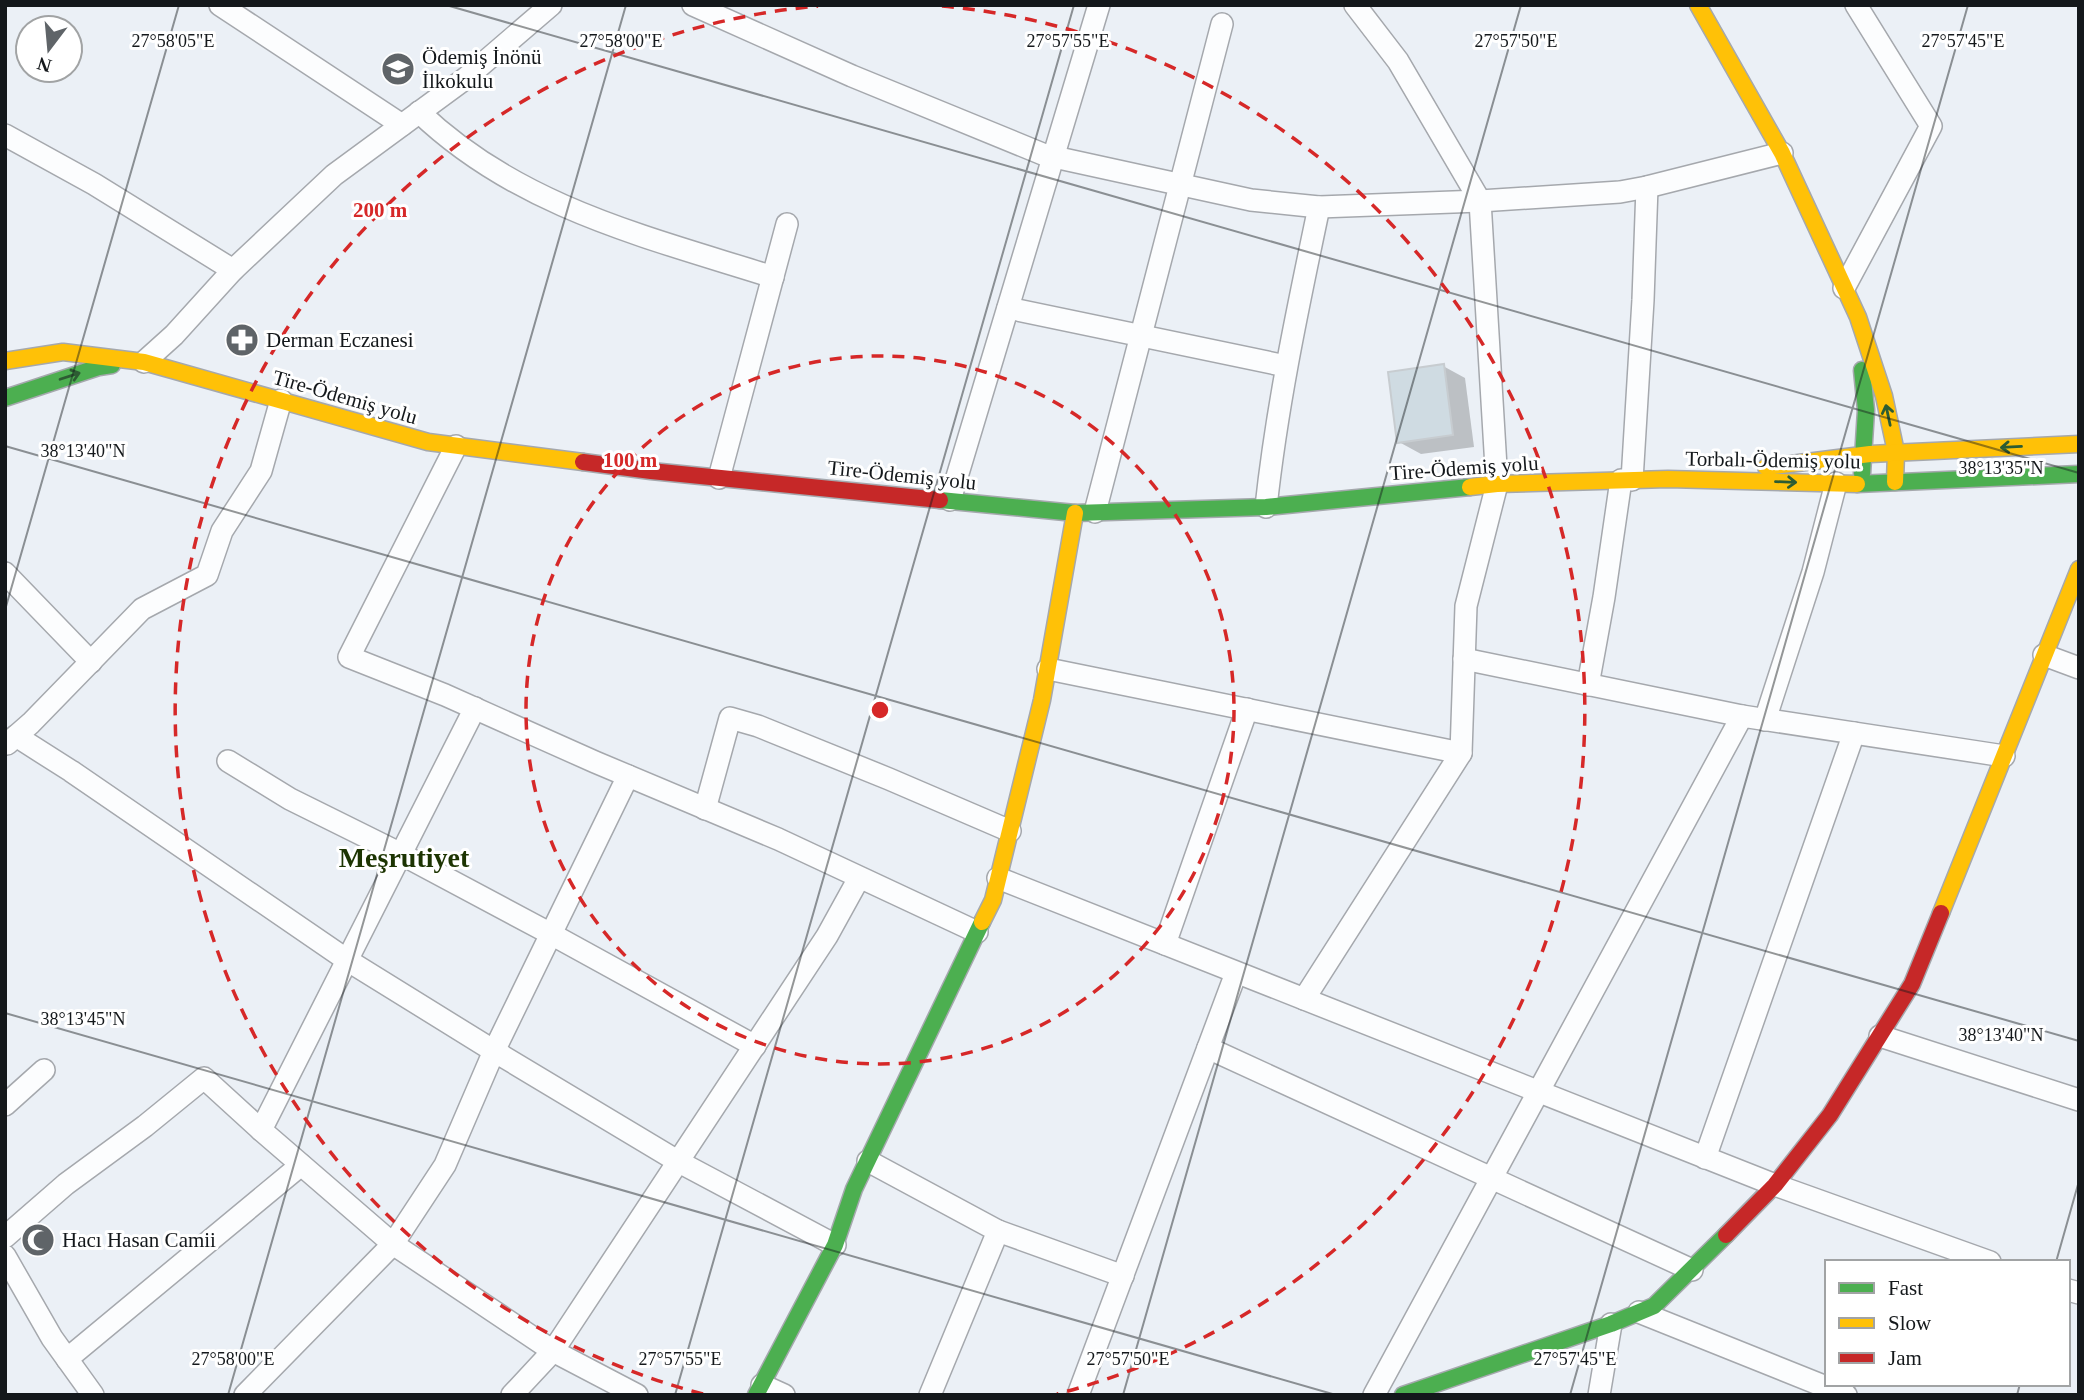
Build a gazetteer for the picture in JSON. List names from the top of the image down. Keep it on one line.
{"streets":{"street":["Tire-Ödemiş yolu","Torbalı-Ödemiş yolu"]},"crossings":[["Tire-Ödemiş yolu","Torbalı-Ödemiş yolu"]],"districts":["Meşrutiyet"],"places":{"school or university":["Ödemiş İnönü İlkokulu"],"pharmacy":["Derman Eczanesi"],"mosque":["Hacı Hasan Camii"]},"legend":["Fast","Slow","Jam"],"north":"bottom","coordinates":["27°58'05\"E","27°58'00\"E","27°57'55\"E","27°57'50\"E","27°57'45\"E","38°13'40\"N","38°13'35\"N","38°13'45\"N"],"rings":["200 m","100 m"]}
